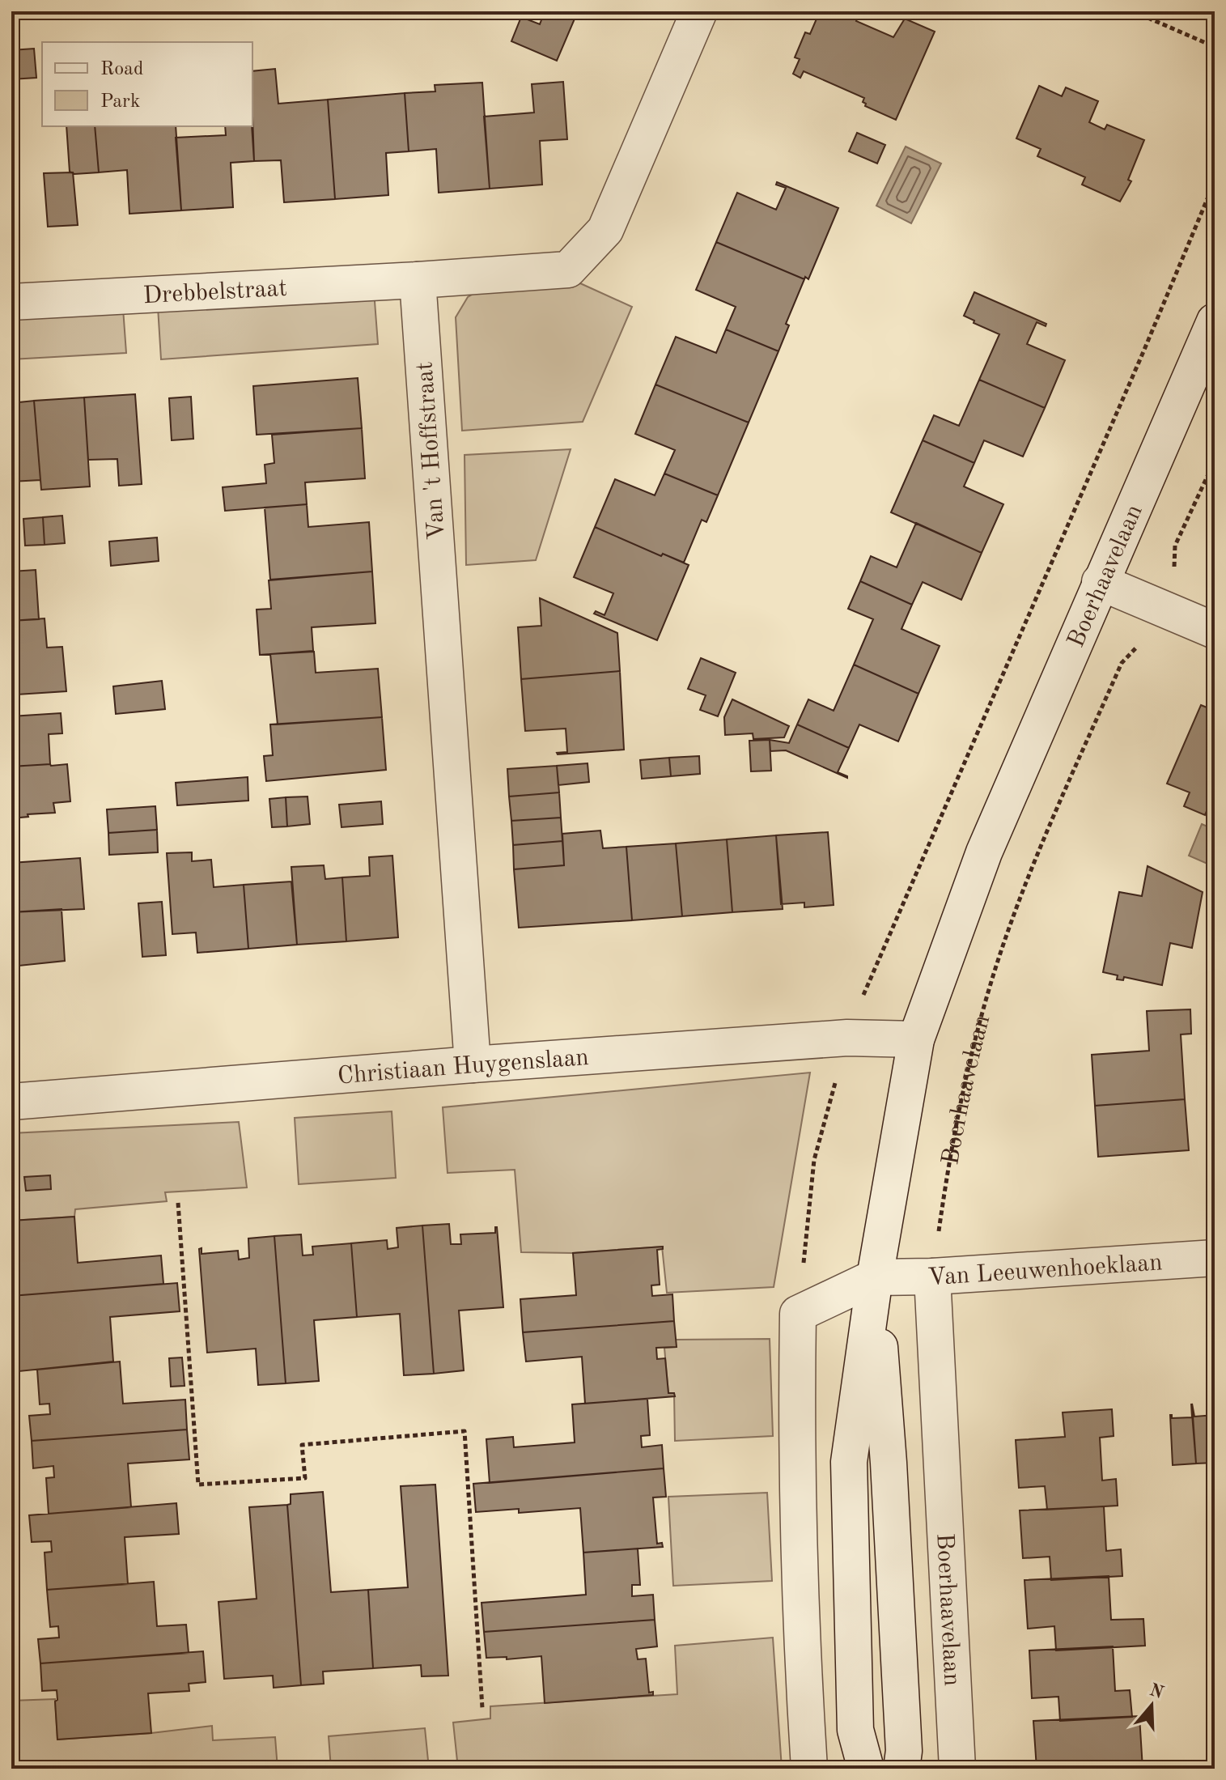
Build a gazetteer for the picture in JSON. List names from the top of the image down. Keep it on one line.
{"streets":{"street":["Drebbelstraat","Van 't Hoffstraat","Boerhaavelaan","Christiaan Huygenslaan","Van Leeuwenhoeklaan"]},"crossings":[["Drebbelstraat","Van 't Hoffstraat"],["Van 't Hoffstraat","Christiaan Huygenslaan"],["Boerhaavelaan","Christiaan Huygenslaan"],["Boerhaavelaan","Van Leeuwenhoeklaan"]],"legend":["Road","Park"],"north":"top"}
